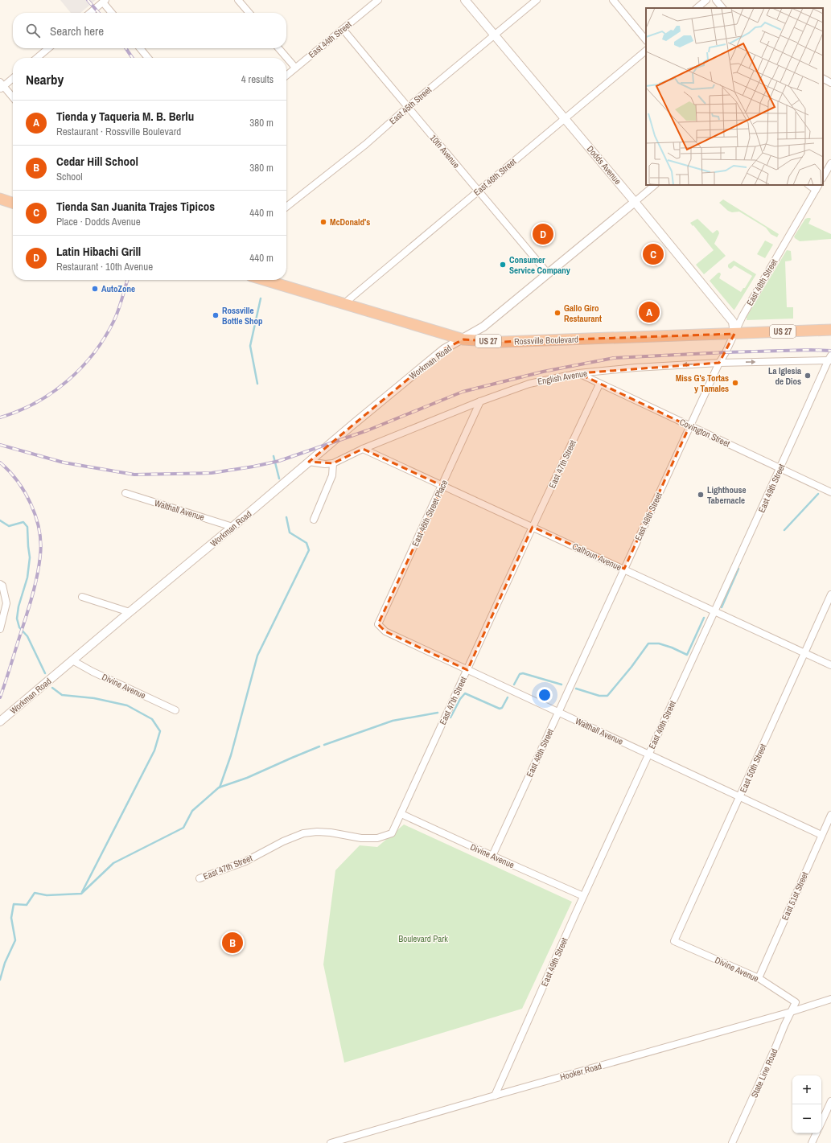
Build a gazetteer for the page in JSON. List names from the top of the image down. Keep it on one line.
{"streets":{"highway":["US 27","Rossville Boulevard"],"street":["East 44th Street","East 45th Street","10th Avenue","Dodds Avenue","East 46th Street","East 48th Street","Workman Road","English Avenue","Covington Street","East 47th Street","East 49th Street","Walthall Avenue","East 46th Street Place","Calhoun Avenue","Divine Avenue","East 50th Street","East 51st Street","Hooker Road","State Line Road"]},"crossings":[["East 44th Street","10th Avenue"],["East 45th Street","10th Avenue"],["East 45th Street","Dodds Avenue"],["10th Avenue","East 46th Street"],["Dodds Avenue","East 46th Street"],["Dodds Avenue","East 48th Street"],["Dodds Avenue","Rossville Boulevard"],["East 46th Street","Rossville Boulevard"],["East 48th Street","Rossville Boulevard"],["East 48th Street","English Avenue"],["East 48th Street","Covington Street"],["East 48th Street","Walthall Avenue"],["East 48th Street","Calhoun Avenue"],["East 48th Street","Divine Avenue"],["Rossville Boulevard","Workman Road"],["Workman Road","English Avenue"],["Workman Road","Walthall Avenue"],["Workman Road","Divine Avenue"],["English Avenue","Covington Street"],["English Avenue","East 49th Street"],["English Avenue","East 46th Street Place"],["English Avenue","Calhoun Avenue"],["Covington Street","East 47th Street"],["Covington Street","East 49th Street"],["East 47th Street","Walthall Avenue"],["East 47th Street","Calhoun Avenue"],["East 47th Street","Divine Avenue"],["East 49th Street","Walthall Avenue"],["East 49th Street","Calhoun Avenue"],["East 49th Street","Divine Avenue"],["East 49th Street","Hooker Road"],["Walthall Avenue","East 46th Street Place"],["Walthall Avenue","East 50th Street"],["Walthall Avenue","East 51st Street"],["East 46th Street Place","Calhoun Avenue"],["Calhoun Avenue","East 50th Street"],["Divine Avenue","East 50th Street"],["Divine Avenue","East 51st Street"],["Divine Avenue","State Line Road"],["Hooker Road","State Line Road"]],"parks":["Boulevard Park"],"places":["McDonald's","Consumer Service Company","AutoZone","Gallo Giro Restaurant","Rossville Bottle Shop","La Iglesia de Dios","Miss G's Tortas y Tamales","Lighthouse Tabernacle"],"page":{"search":"Search here","heading":["Nearby","4 results"],"list":[{"mark":"A","name":"Tienda y Taqueria M. B. Berlu","note":"Restaurant · Rossville Boulevard","value":"380 m"},{"mark":"B","name":"Cedar Hill School","note":"School","value":"380 m"},{"mark":"C","name":"Tienda San Juanita Trajes Tipicos","note":"Place · Dodds Avenue","value":"440 m"},{"mark":"D","name":"Latin Hibachi Grill","note":"Restaurant · 10th Avenue","value":"440 m"}],"pins":["D","C","A","B"],"map_buttons":["+","−"]}}
